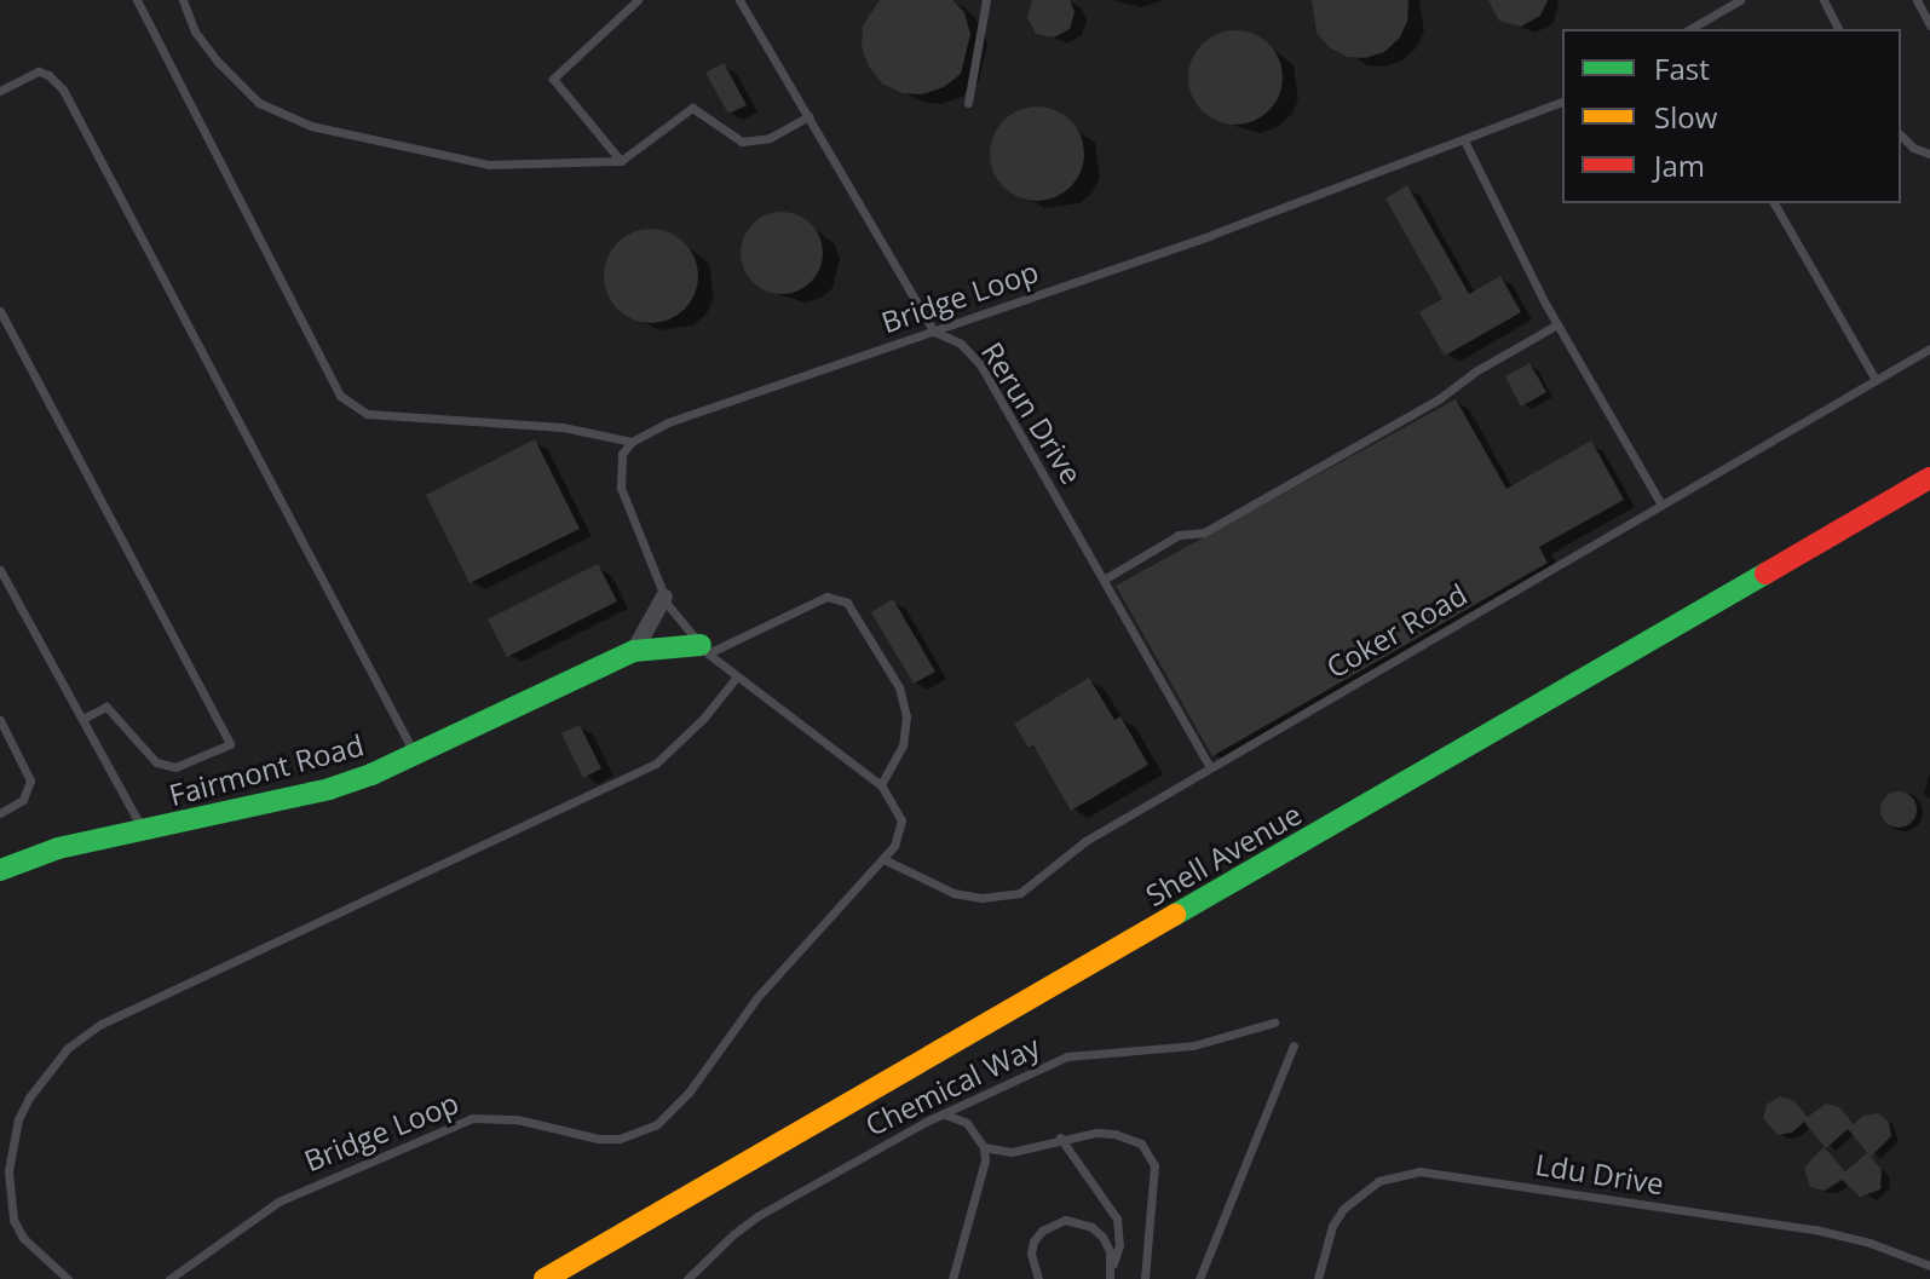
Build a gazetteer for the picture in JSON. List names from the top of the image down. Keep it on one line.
{"streets":{"street":["Fairmont Road","Shell Avenue"],"lane":["Bridge Loop","Rerun Drive","Coker Road","Chemical Way","Ldu Drive"]},"crossings":[["Bridge Loop","Rerun Drive"],["Bridge Loop","Coker Road"],["Bridge Loop","Fairmont Road"],["Rerun Drive","Coker Road"]],"legend":["Fast","Slow","Jam"]}
